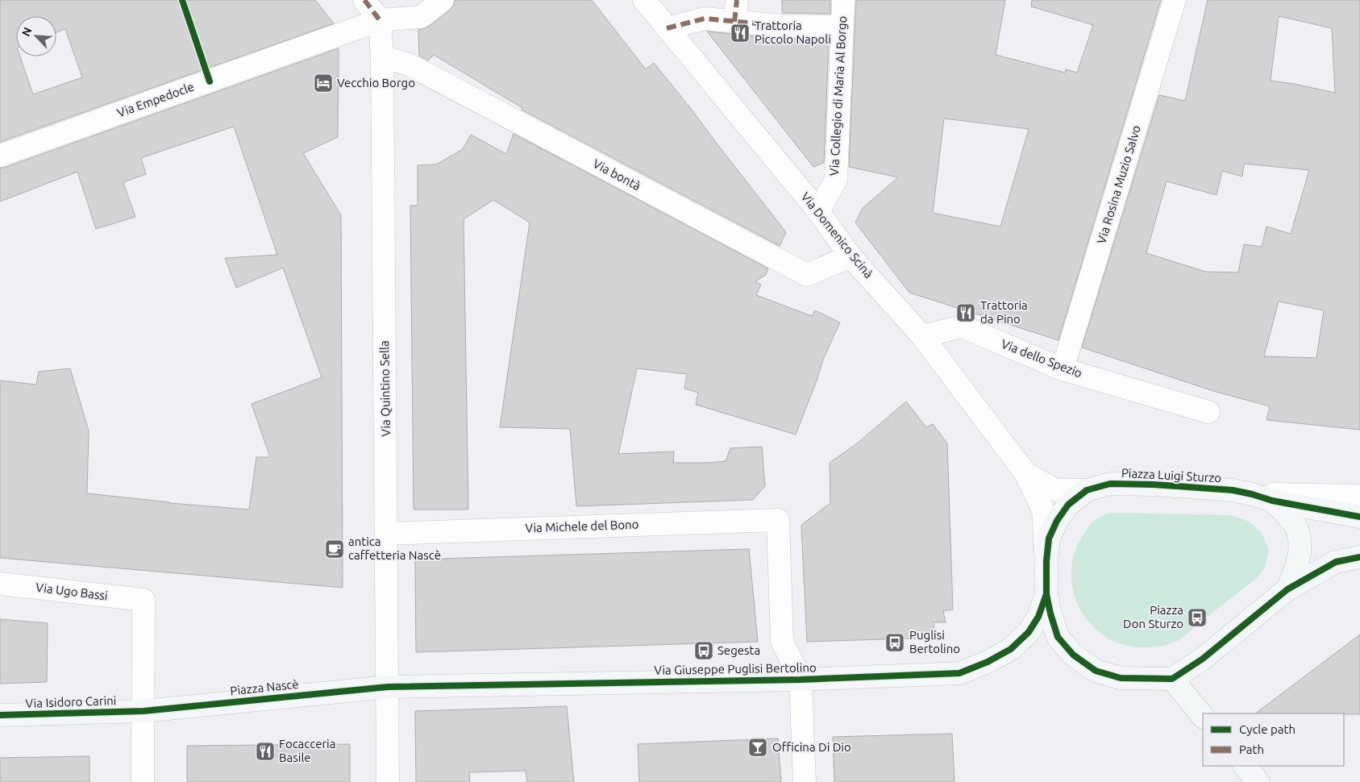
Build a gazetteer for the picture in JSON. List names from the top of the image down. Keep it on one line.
{"streets":{"street":["Via Collegio di Maria Al Borgo","Via Empedocle","Via bontà","Via Rosina Muzio Salvo","Via Domenico Scinà","Via dello Spezio","Via Quintino Sella","Piazza Luigi Sturzo","Via Michele del Bono","Via Ugo Bassi","Via Giuseppe Puglisi Bertolino","Piazza Nascè","Via Isidoro Carini"]},"crossings":[["Via Collegio di Maria Al Borgo","Via Domenico Scinà"],["Via Empedocle","Via Quintino Sella"],["Via bontà","Via Domenico Scinà"],["Via bontà","Via Quintino Sella"],["Via Rosina Muzio Salvo","Via dello Spezio"],["Via Domenico Scinà","Via dello Spezio"],["Via Quintino Sella","Via Michele del Bono"],["Via Quintino Sella","Via Giuseppe Puglisi Bertolino"],["Via Quintino Sella","Piazza Nascè"],["Piazza Luigi Sturzo","Via Giuseppe Puglisi Bertolino"],["Via Michele del Bono","Via Giuseppe Puglisi Bertolino"],["Via Ugo Bassi","Piazza Nascè"],["Via Ugo Bassi","Via Isidoro Carini"],["Via Giuseppe Puglisi Bertolino","Piazza Nascè"],["Piazza Nascè","Via Isidoro Carini"]],"places":{"restaurant":["Trattoria Piccolo Napoli","Trattoria da Pino","Focacceria Basile"],"hotel":["Vecchio Borgo"],"cafe":["antica caffetteria Nascè"],"bus stop":["Piazza Don Sturzo","Puglisi Bertolino","Segesta"],"bar":["Officina Di Dio"]},"legend":["Cycle path","Path"],"north":"top left"}
